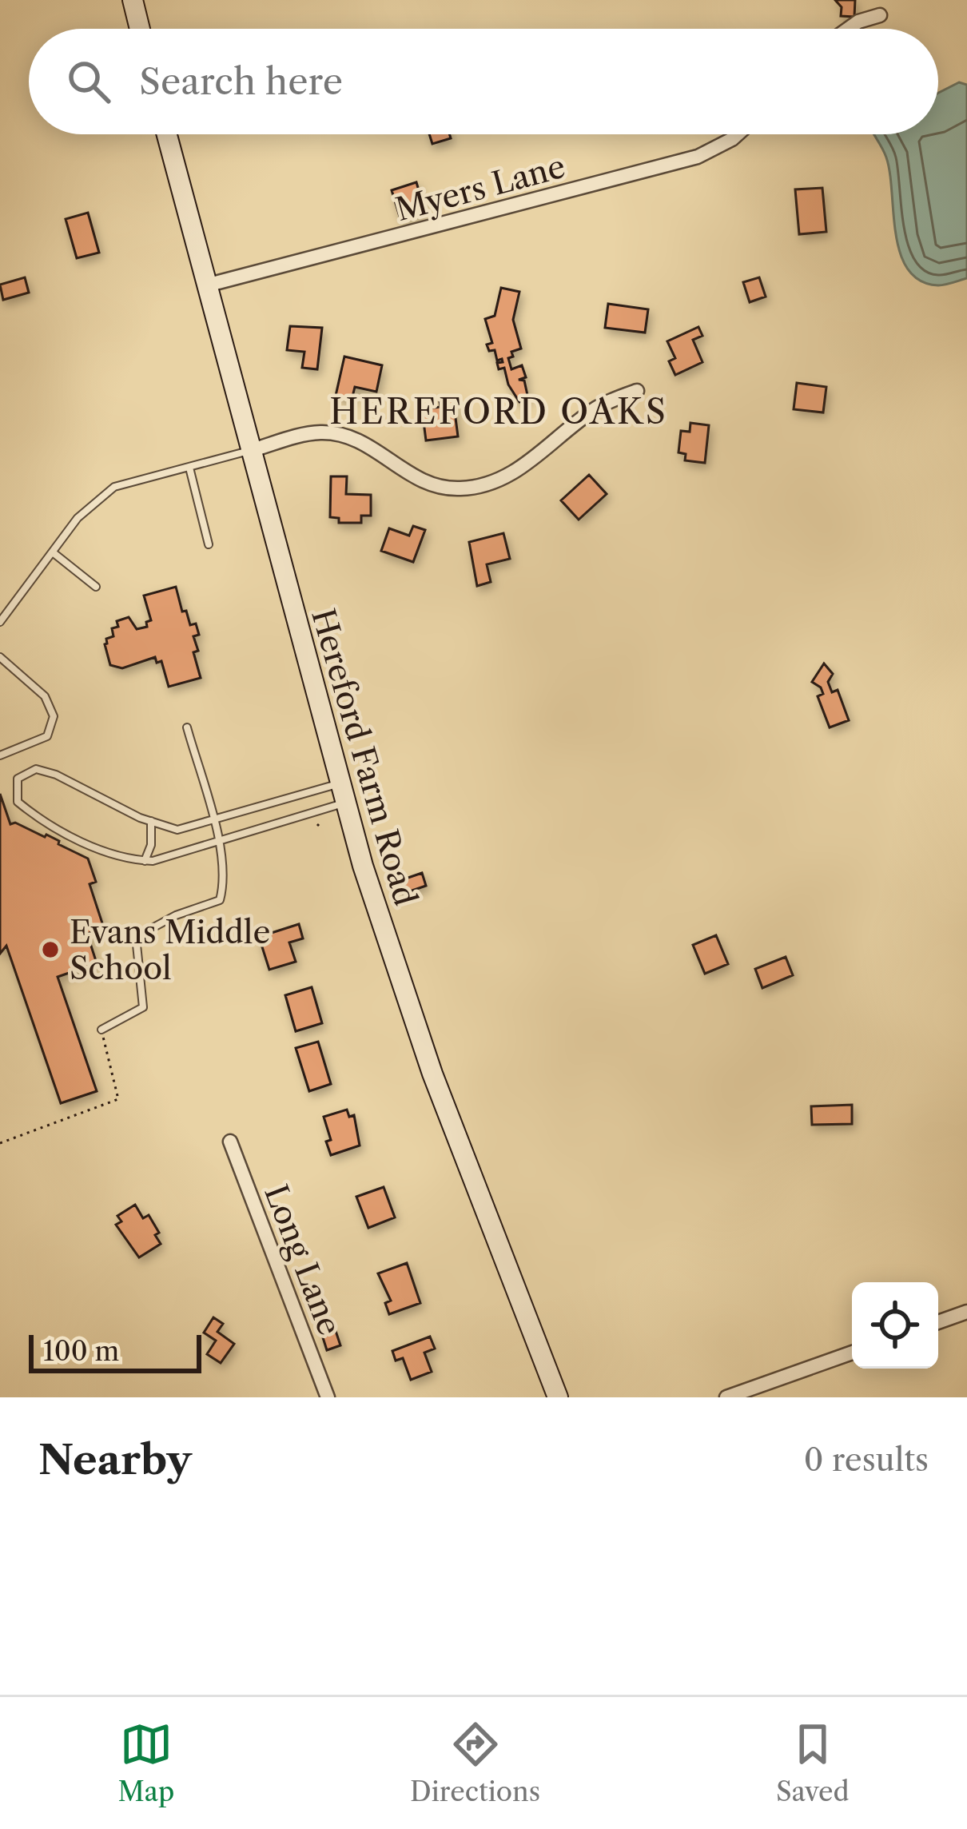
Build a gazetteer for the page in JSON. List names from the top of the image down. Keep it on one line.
{"streets":{"street":["Myers Lane","Hereford Farm Road","Long Lane"]},"crossings":[["Myers Lane","Hereford Farm Road"]],"districts":["HEREFORD OAKS"],"places":["Evans Middle School"],"scale_bar":"100 m","page":{"search":"Search here","scale":"100 m","heading":["Nearby","0 results"],"nav":["Map","Directions","Saved"]}}
